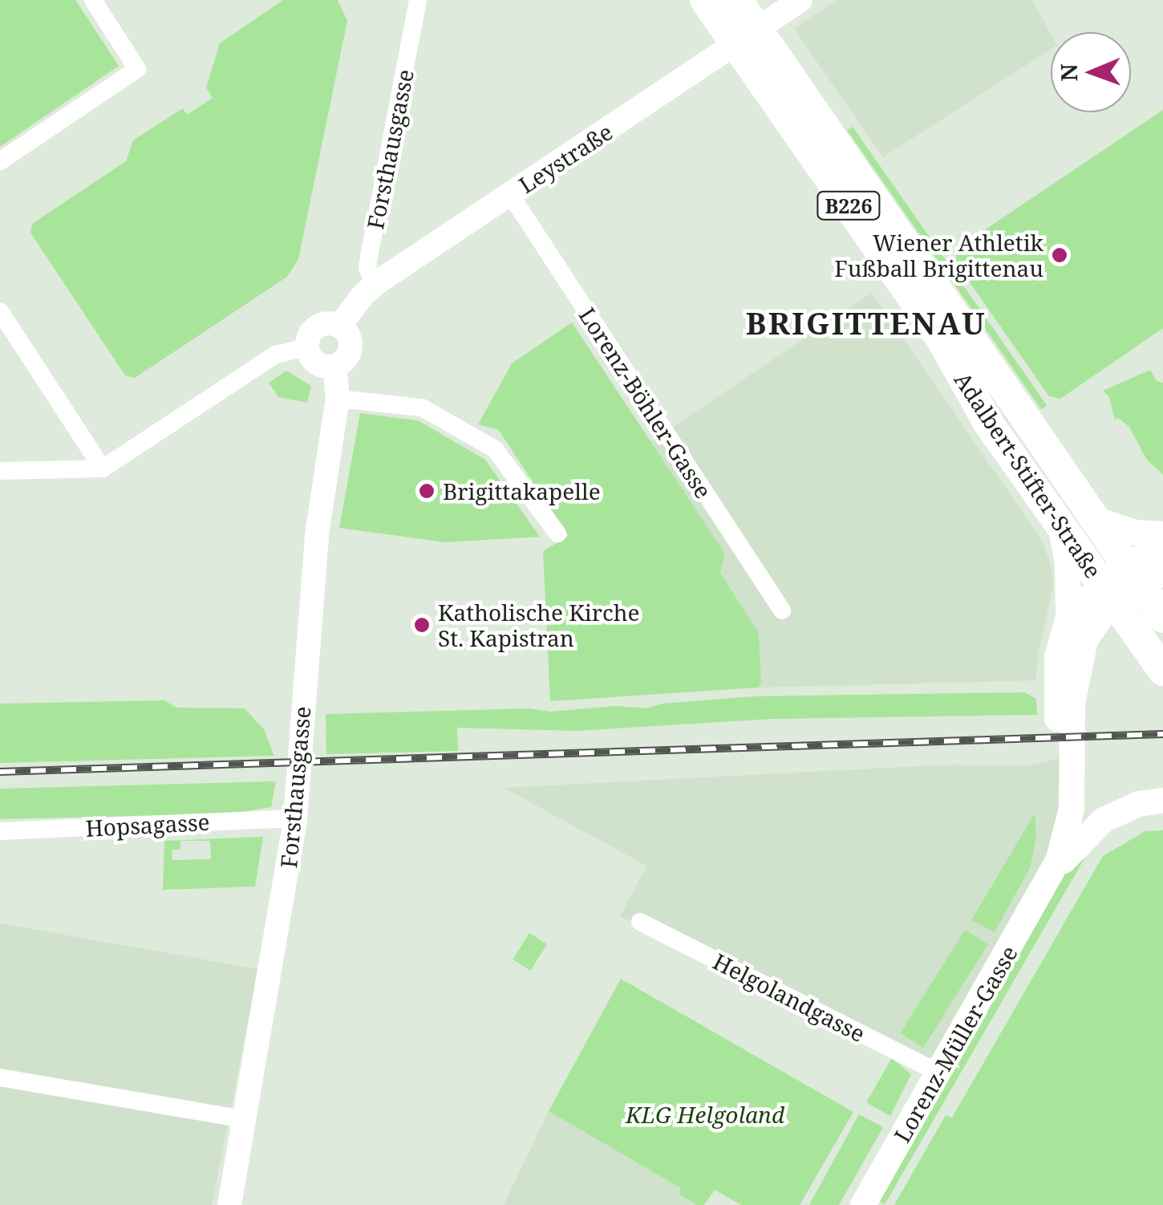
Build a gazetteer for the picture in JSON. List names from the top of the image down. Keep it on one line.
{"streets":{"main road":["B226","Adalbert-Stifter-Straße","Lorenz-Müller-Gasse"],"street":["Forsthausgasse","Leystraße","Lorenz-Böhler-Gasse","Hopsagasse","Helgolandgasse"]},"crossings":[["Forsthausgasse","Leystraße"],["Forsthausgasse","Hopsagasse"],["Leystraße","Lorenz-Böhler-Gasse"],["Leystraße","Adalbert-Stifter-Straße"],["Adalbert-Stifter-Straße","Lorenz-Müller-Gasse"],["Helgolandgasse","Lorenz-Müller-Gasse"]],"districts":["BRIGITTENAU"],"parks":["KLG Helgoland"],"places":["Wiener Athletik Fußball Brigittenau","Brigittakapelle","Katholische Kirche St. Kapistran"],"north":"left"}
